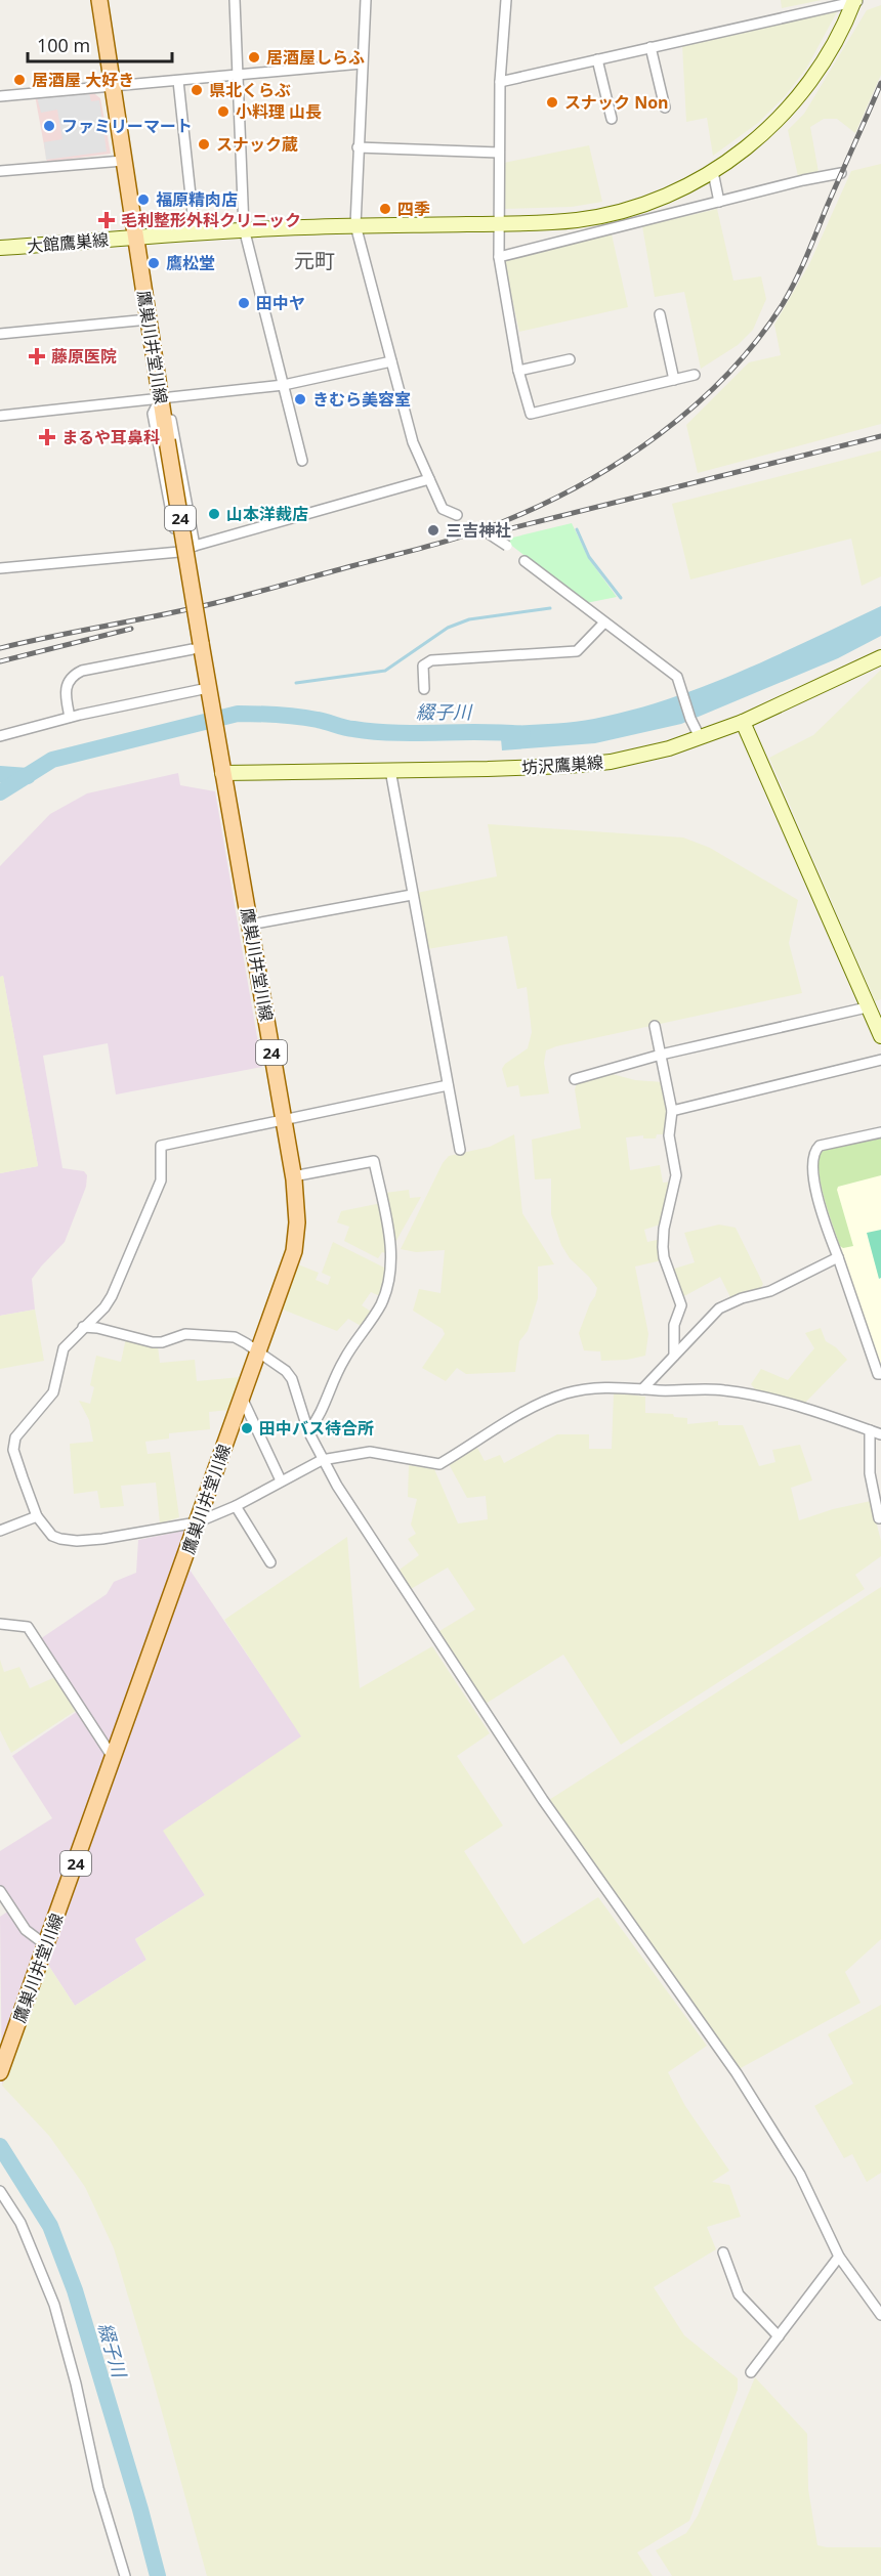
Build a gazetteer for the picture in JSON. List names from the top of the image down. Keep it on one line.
{"streets":{"main road":["鷹巣川井堂川線","24"],"street":["大館鷹巣線","坊沢鷹巣線"]},"crossings":[["大館鷹巣線","鷹巣川井堂川線"],["鷹巣川井堂川線","坊沢鷹巣線"]],"districts":["元町"],"water":["綴子川"],"places":{"other":["居酒屋しらふ","居酒屋 大好き","県北くらぶ","スナック Non","小料理 山長","ファミリーマート","スナック蔵","福原精肉店","四季","鷹松堂","田中ヤ","きむら美容室","山本洋裁店","三吉神社","田中バス待合所"],"health":["毛利整形外科クリニック","藤原医院","まるや耳鼻科"]},"scale_bar":"100 m"}
